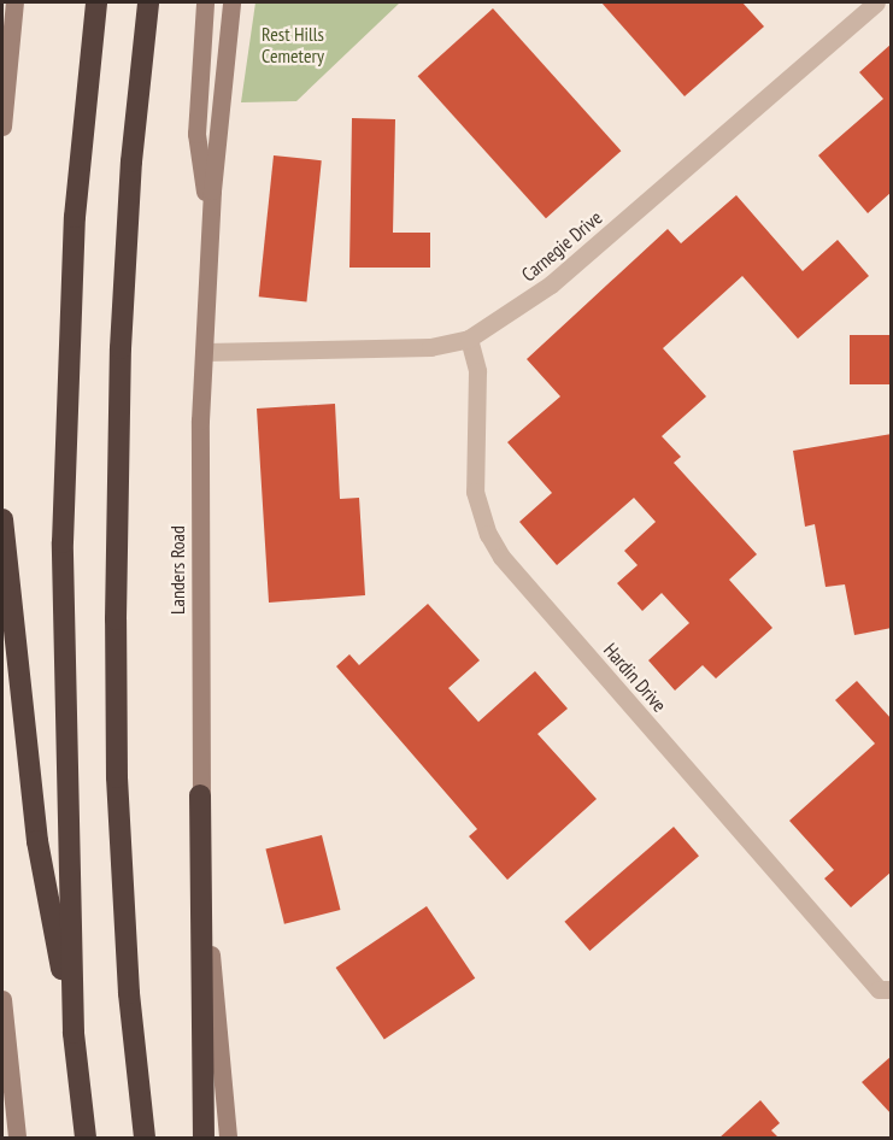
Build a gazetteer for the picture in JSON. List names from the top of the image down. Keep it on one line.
{"streets":{"main road":["Landers Road"],"street":["Carnegie Drive","Hardin Drive"]},"crossings":[["Carnegie Drive","Landers Road"],["Carnegie Drive","Hardin Drive"]],"parks":["Rest Hills Cemetery"]}
